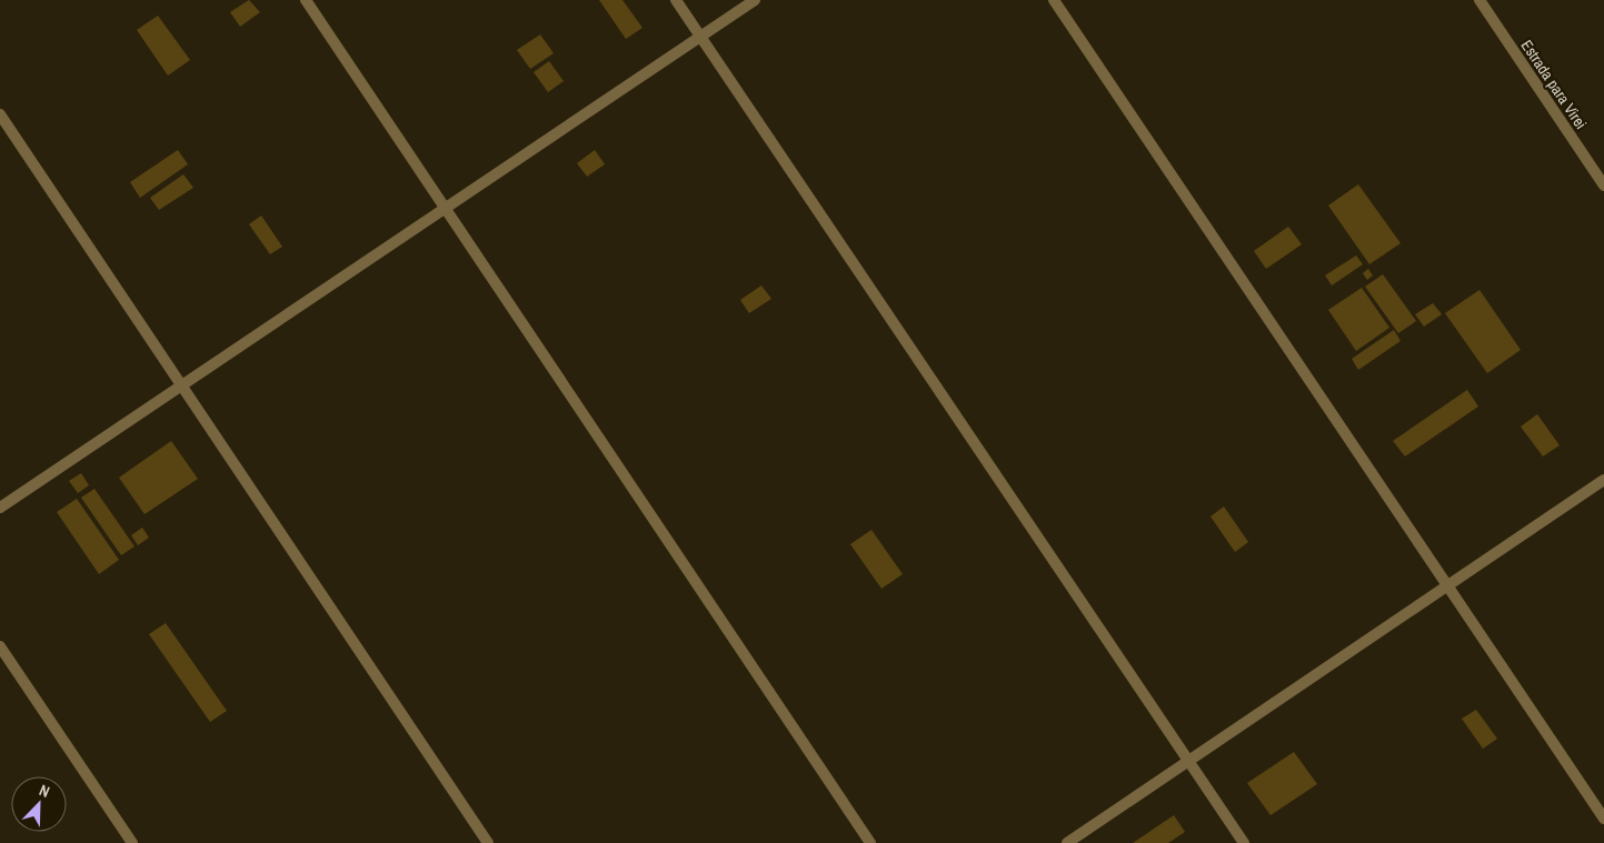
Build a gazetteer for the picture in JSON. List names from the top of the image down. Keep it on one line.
{"streets":{"street":["Estrada para Virei"]},"north":"top right"}
